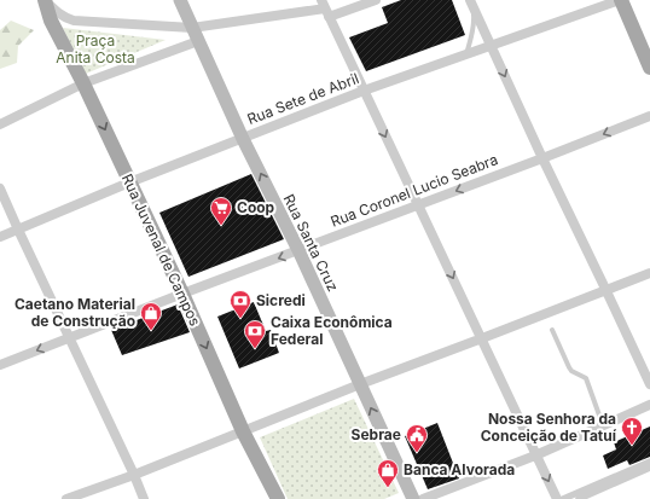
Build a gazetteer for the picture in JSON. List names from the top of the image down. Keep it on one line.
{"streets":{"main road":["Rua Santa Cruz","Rua Juvenal de Campos"],"street":["Rua Sete de Abril","Rua Coronel Lucio Seabra"]},"crossings":[["Rua Sete de Abril","Rua Santa Cruz"],["Rua Sete de Abril","Rua Juvenal de Campos"],["Rua Coronel Lucio Seabra","Rua Santa Cruz"],["Rua Coronel Lucio Seabra","Rua Juvenal de Campos"]],"one_way":["Rua Coronel Lucio Seabra","Rua Santa Cruz","Rua Juvenal de Campos"],"parks":["Praça Anita Costa"],"places":{"supermarket":["Coop"],"bank":["Sicredi","Caixa Econômica Federal"],"shop":["Caetano Material de Construção","Banca Alvorada"],"church":["Nossa Senhora da Conceição de Tatuí"],"public building":["Sebrae"]}}
